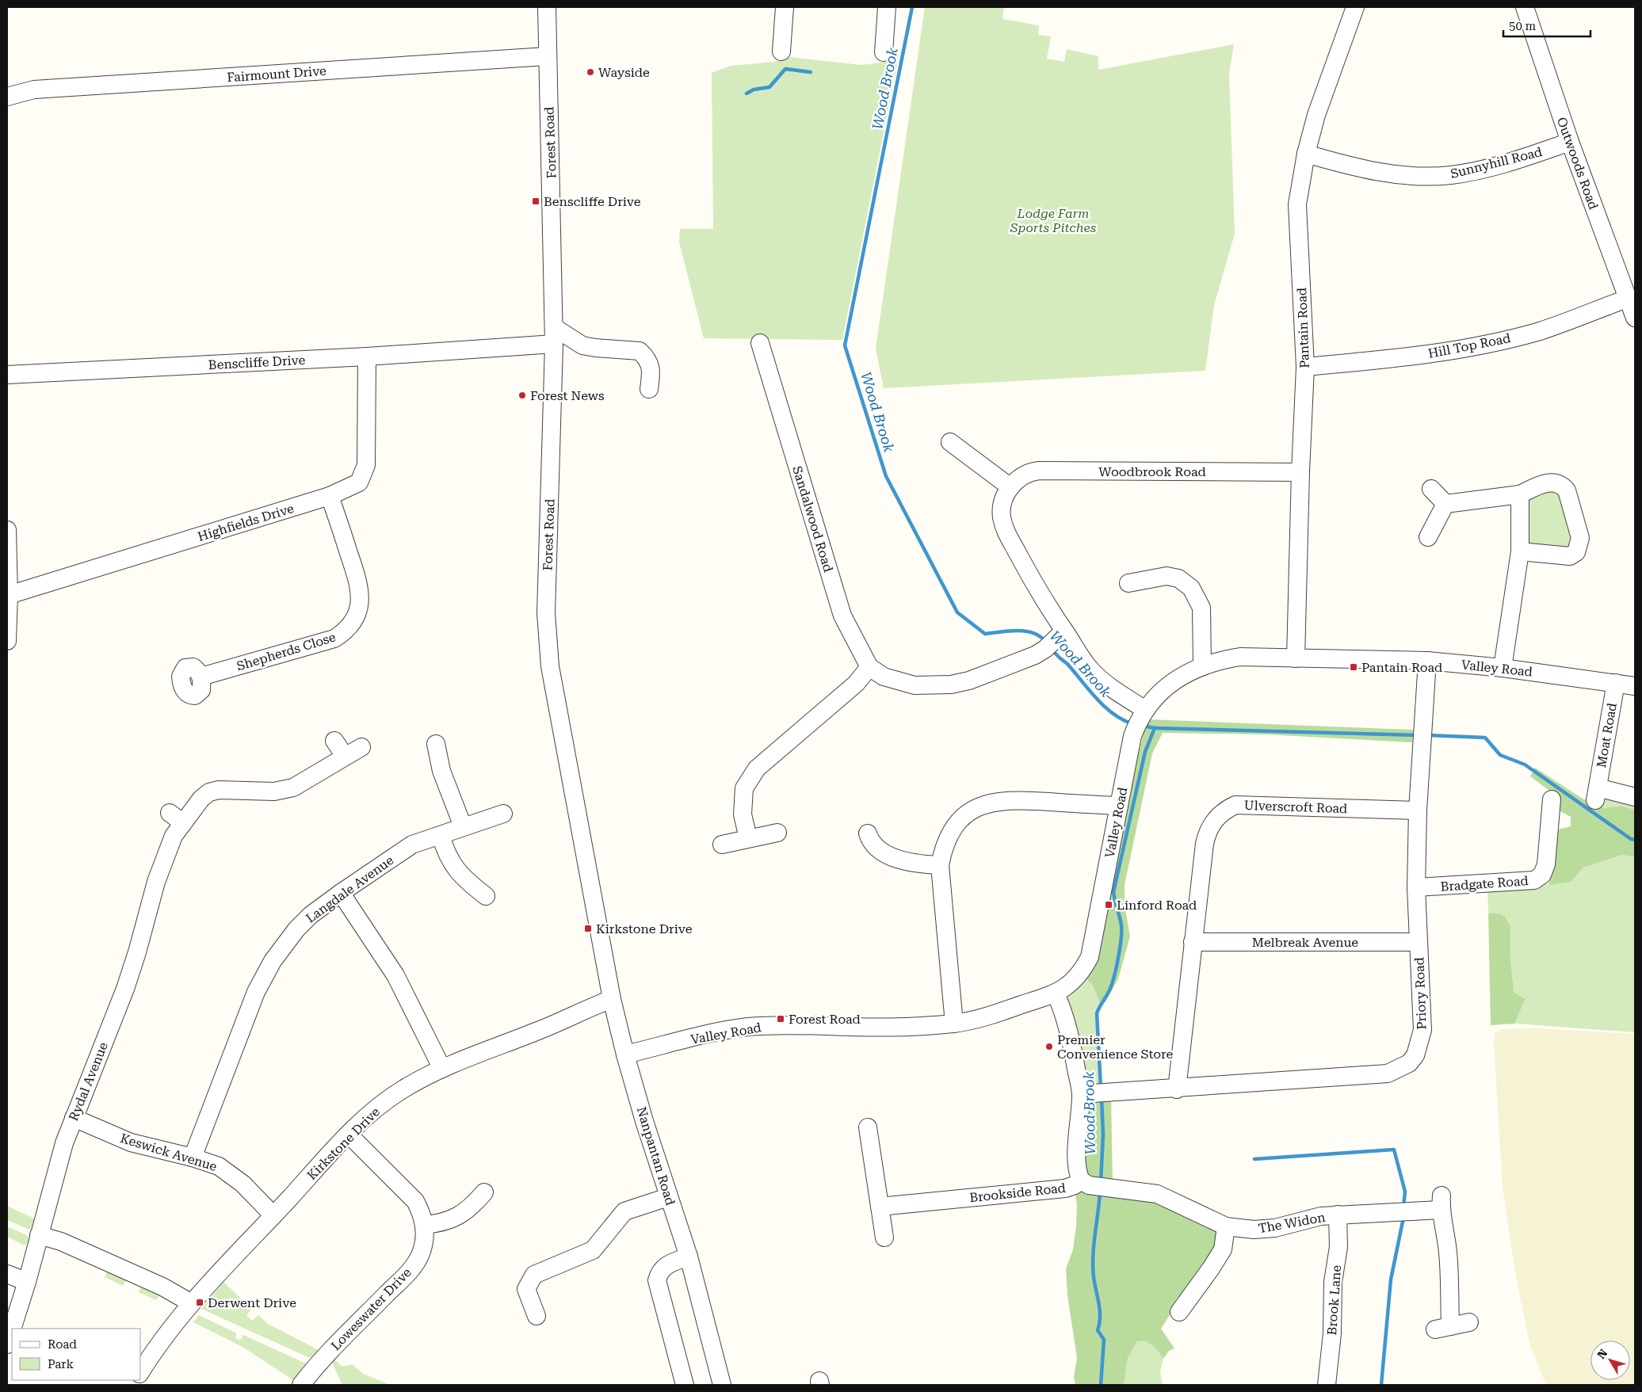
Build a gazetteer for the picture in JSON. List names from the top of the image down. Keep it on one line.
{"streets":{"street":["Fairmount Drive","Forest Road","Sunnyhill Road","Outwoods Road","Pantain Road","Hill Top Road","Benscliffe Drive","Woodbrook Road","Sandalwood Road","Highfields Drive","Shepherds Close","Valley Road","Moat Road","Ulverscroft Road","Bradgate Road","Langdale Avenue","Melbreak Avenue","Priory Road","Rydal Avenue","Kirkstone Drive","Keswick Avenue","Nanpantan Road","Brookside Road","The Widon","Brook Lane","Loweswater Drive"]},"crossings":[["Fairmount Drive","Forest Road"],["Forest Road","Benscliffe Drive"],["Forest Road","Valley Road"],["Forest Road","Kirkstone Drive"],["Forest Road","Nanpantan Road"],["Sunnyhill Road","Outwoods Road"],["Sunnyhill Road","Pantain Road"],["Outwoods Road","Hill Top Road"],["Pantain Road","Hill Top Road"],["Pantain Road","Woodbrook Road"],["Pantain Road","Valley Road"],["Benscliffe Drive","Highfields Drive"],["Woodbrook Road","Valley Road"],["Highfields Drive","Shepherds Close"],["Valley Road","Moat Road"],["Valley Road","Priory Road"],["Valley Road","Nanpantan Road"],["Valley Road","Brookside Road"],["Ulverscroft Road","Melbreak Avenue"],["Ulverscroft Road","Priory Road"],["Bradgate Road","Priory Road"],["Langdale Avenue","Keswick Avenue"],["Melbreak Avenue","Priory Road"],["Priory Road","Brookside Road"],["Rydal Avenue","Keswick Avenue"],["Kirkstone Drive","Keswick Avenue"],["Kirkstone Drive","Loweswater Drive"],["Brookside Road","The Widon"],["The Widon","Brook Lane"]],"water":["Wood Brook"],"parks":["Lodge Farm Sports Pitches"],"places":{"other":["Wayside","Forest News","Premier Convenience Store"],"transit":["Benscliffe Drive","Pantain Road","Linford Road","Kirkstone Drive","Forest Road","Derwent Drive"]},"legend":["Road","Park"],"scale_bar":"50 m","north":"top left"}
